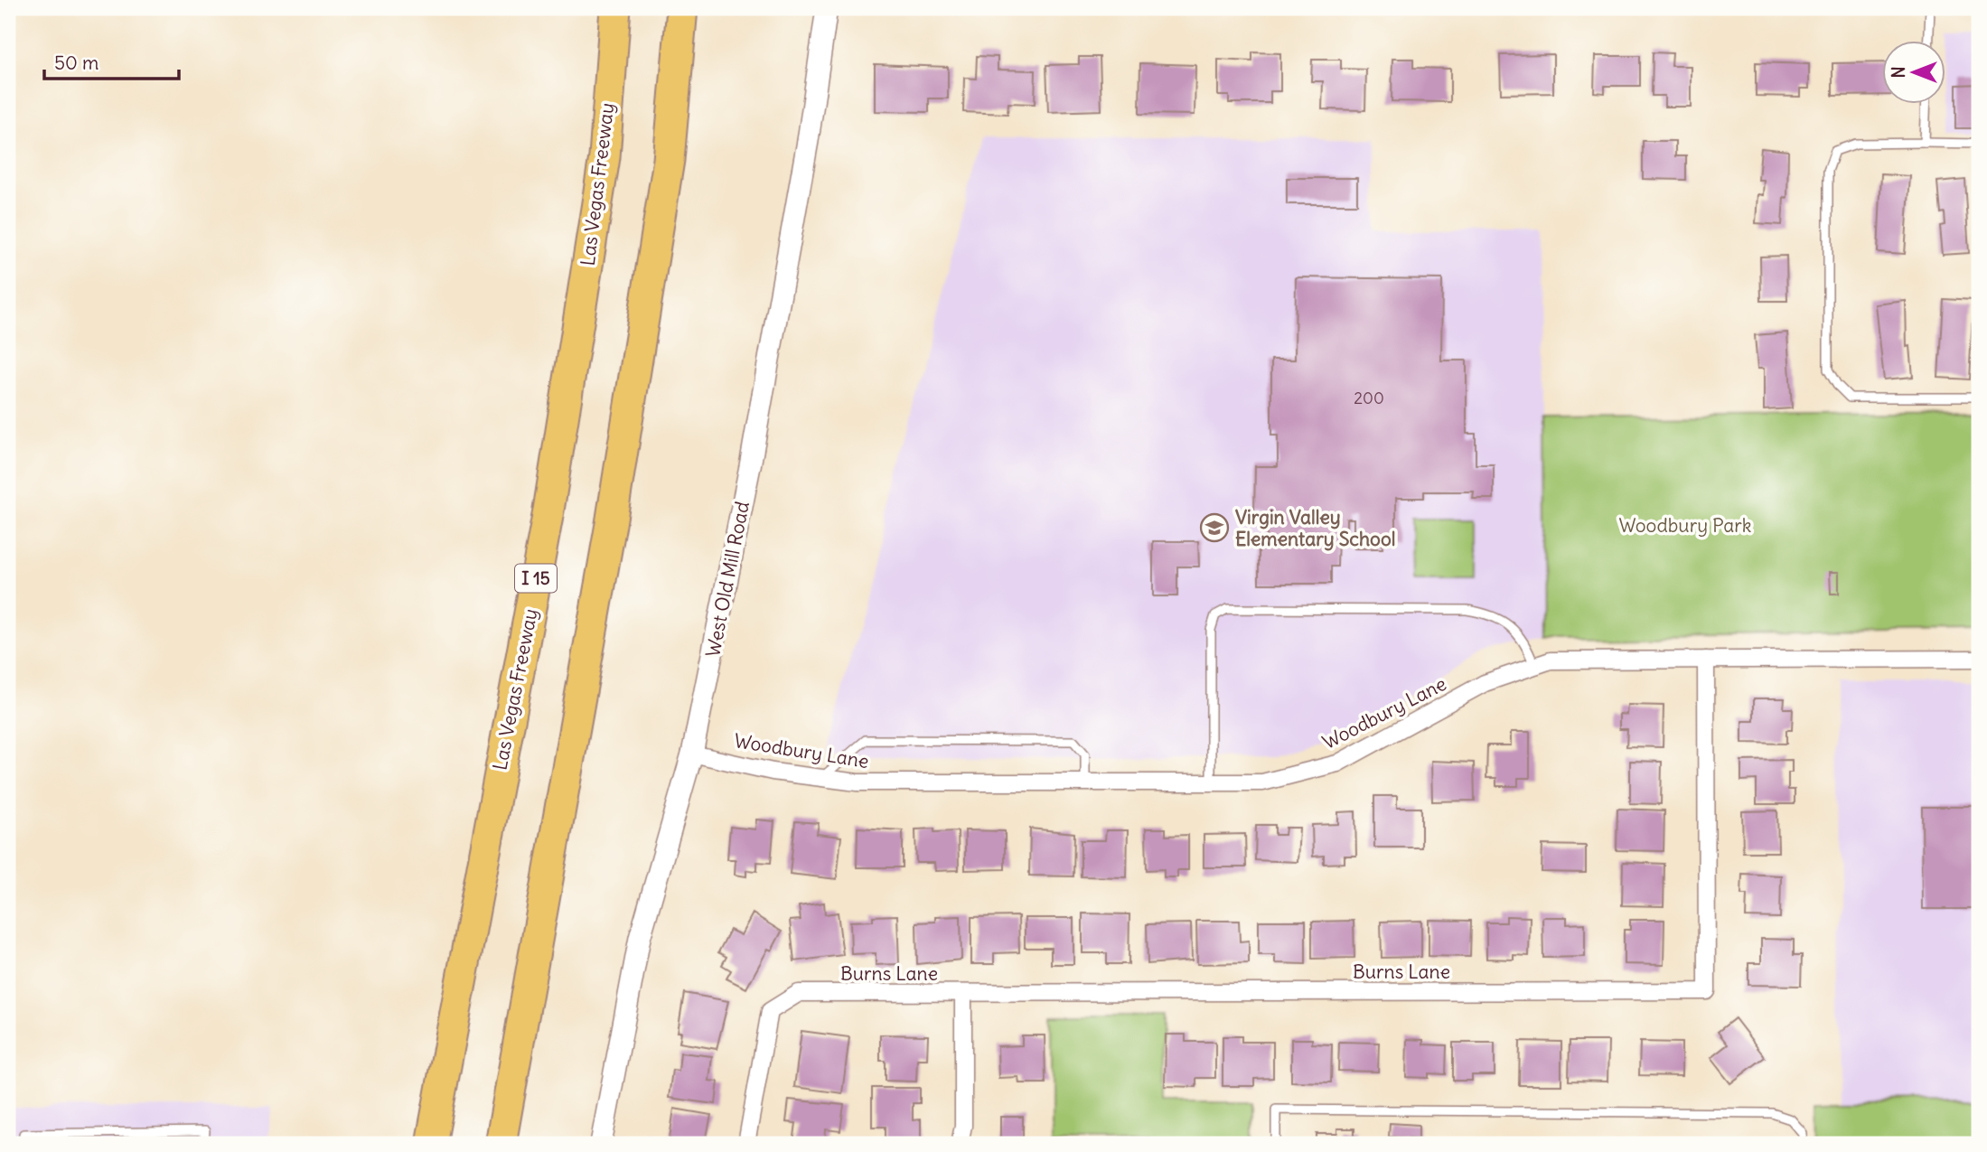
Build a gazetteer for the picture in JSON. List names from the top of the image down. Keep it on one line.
{"streets":{"highway":["Las Vegas Freeway","I 15"],"street":["West Old Mill Road","Woodbury Lane","Burns Lane"]},"crossings":[["West Old Mill Road","Woodbury Lane"],["Woodbury Lane","Burns Lane"]],"parks":["Woodbury Park"],"places":{"school or university":["Virgin Valley Elementary School"]},"house_numbers":["200"],"scale_bar":"50 m","north":"left"}
